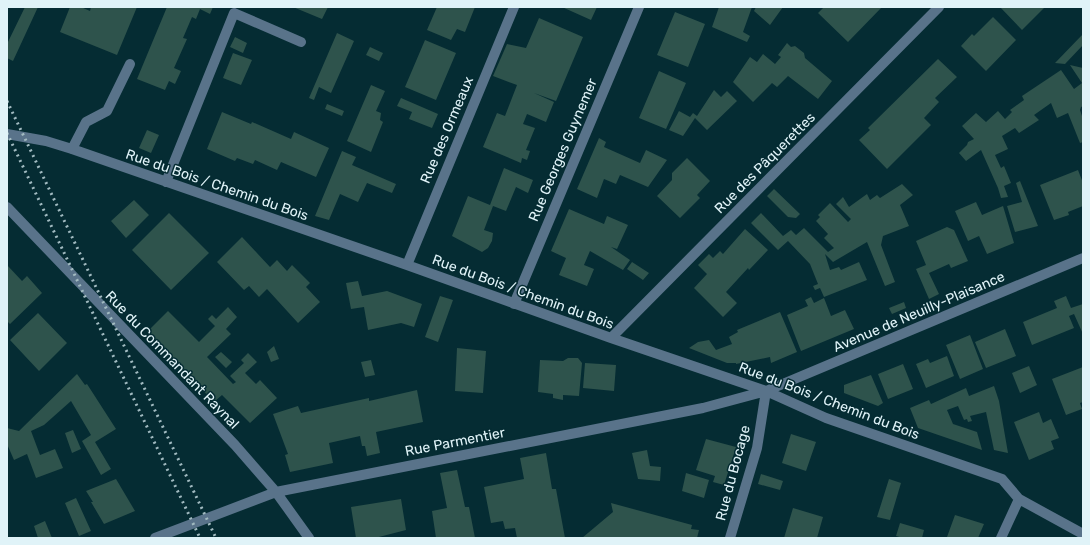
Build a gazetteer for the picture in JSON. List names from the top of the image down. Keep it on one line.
{"streets":{"street":["Rue des Ormeaux","Rue Georges Guynemer","Rue des Pâquerettes","Rue du Bois / Chemin du Bois","Avenue de Neuilly-Plaisance","Rue du Commandant Raynal","Rue Parmentier","Rue du Bocage"]},"crossings":[["Rue des Ormeaux","Rue du Bois / Chemin du Bois"],["Rue Georges Guynemer","Rue du Bois / Chemin du Bois"],["Rue des Pâquerettes","Rue du Bois / Chemin du Bois"],["Rue du Bois / Chemin du Bois","Avenue de Neuilly-Plaisance"],["Rue du Bois / Chemin du Bois","Rue Parmentier"],["Rue du Bois / Chemin du Bois","Rue du Bocage"],["Avenue de Neuilly-Plaisance","Rue Parmentier"],["Avenue de Neuilly-Plaisance","Rue du Bocage"],["Rue du Commandant Raynal","Rue Parmentier"],["Rue Parmentier","Rue du Bocage"]]}
